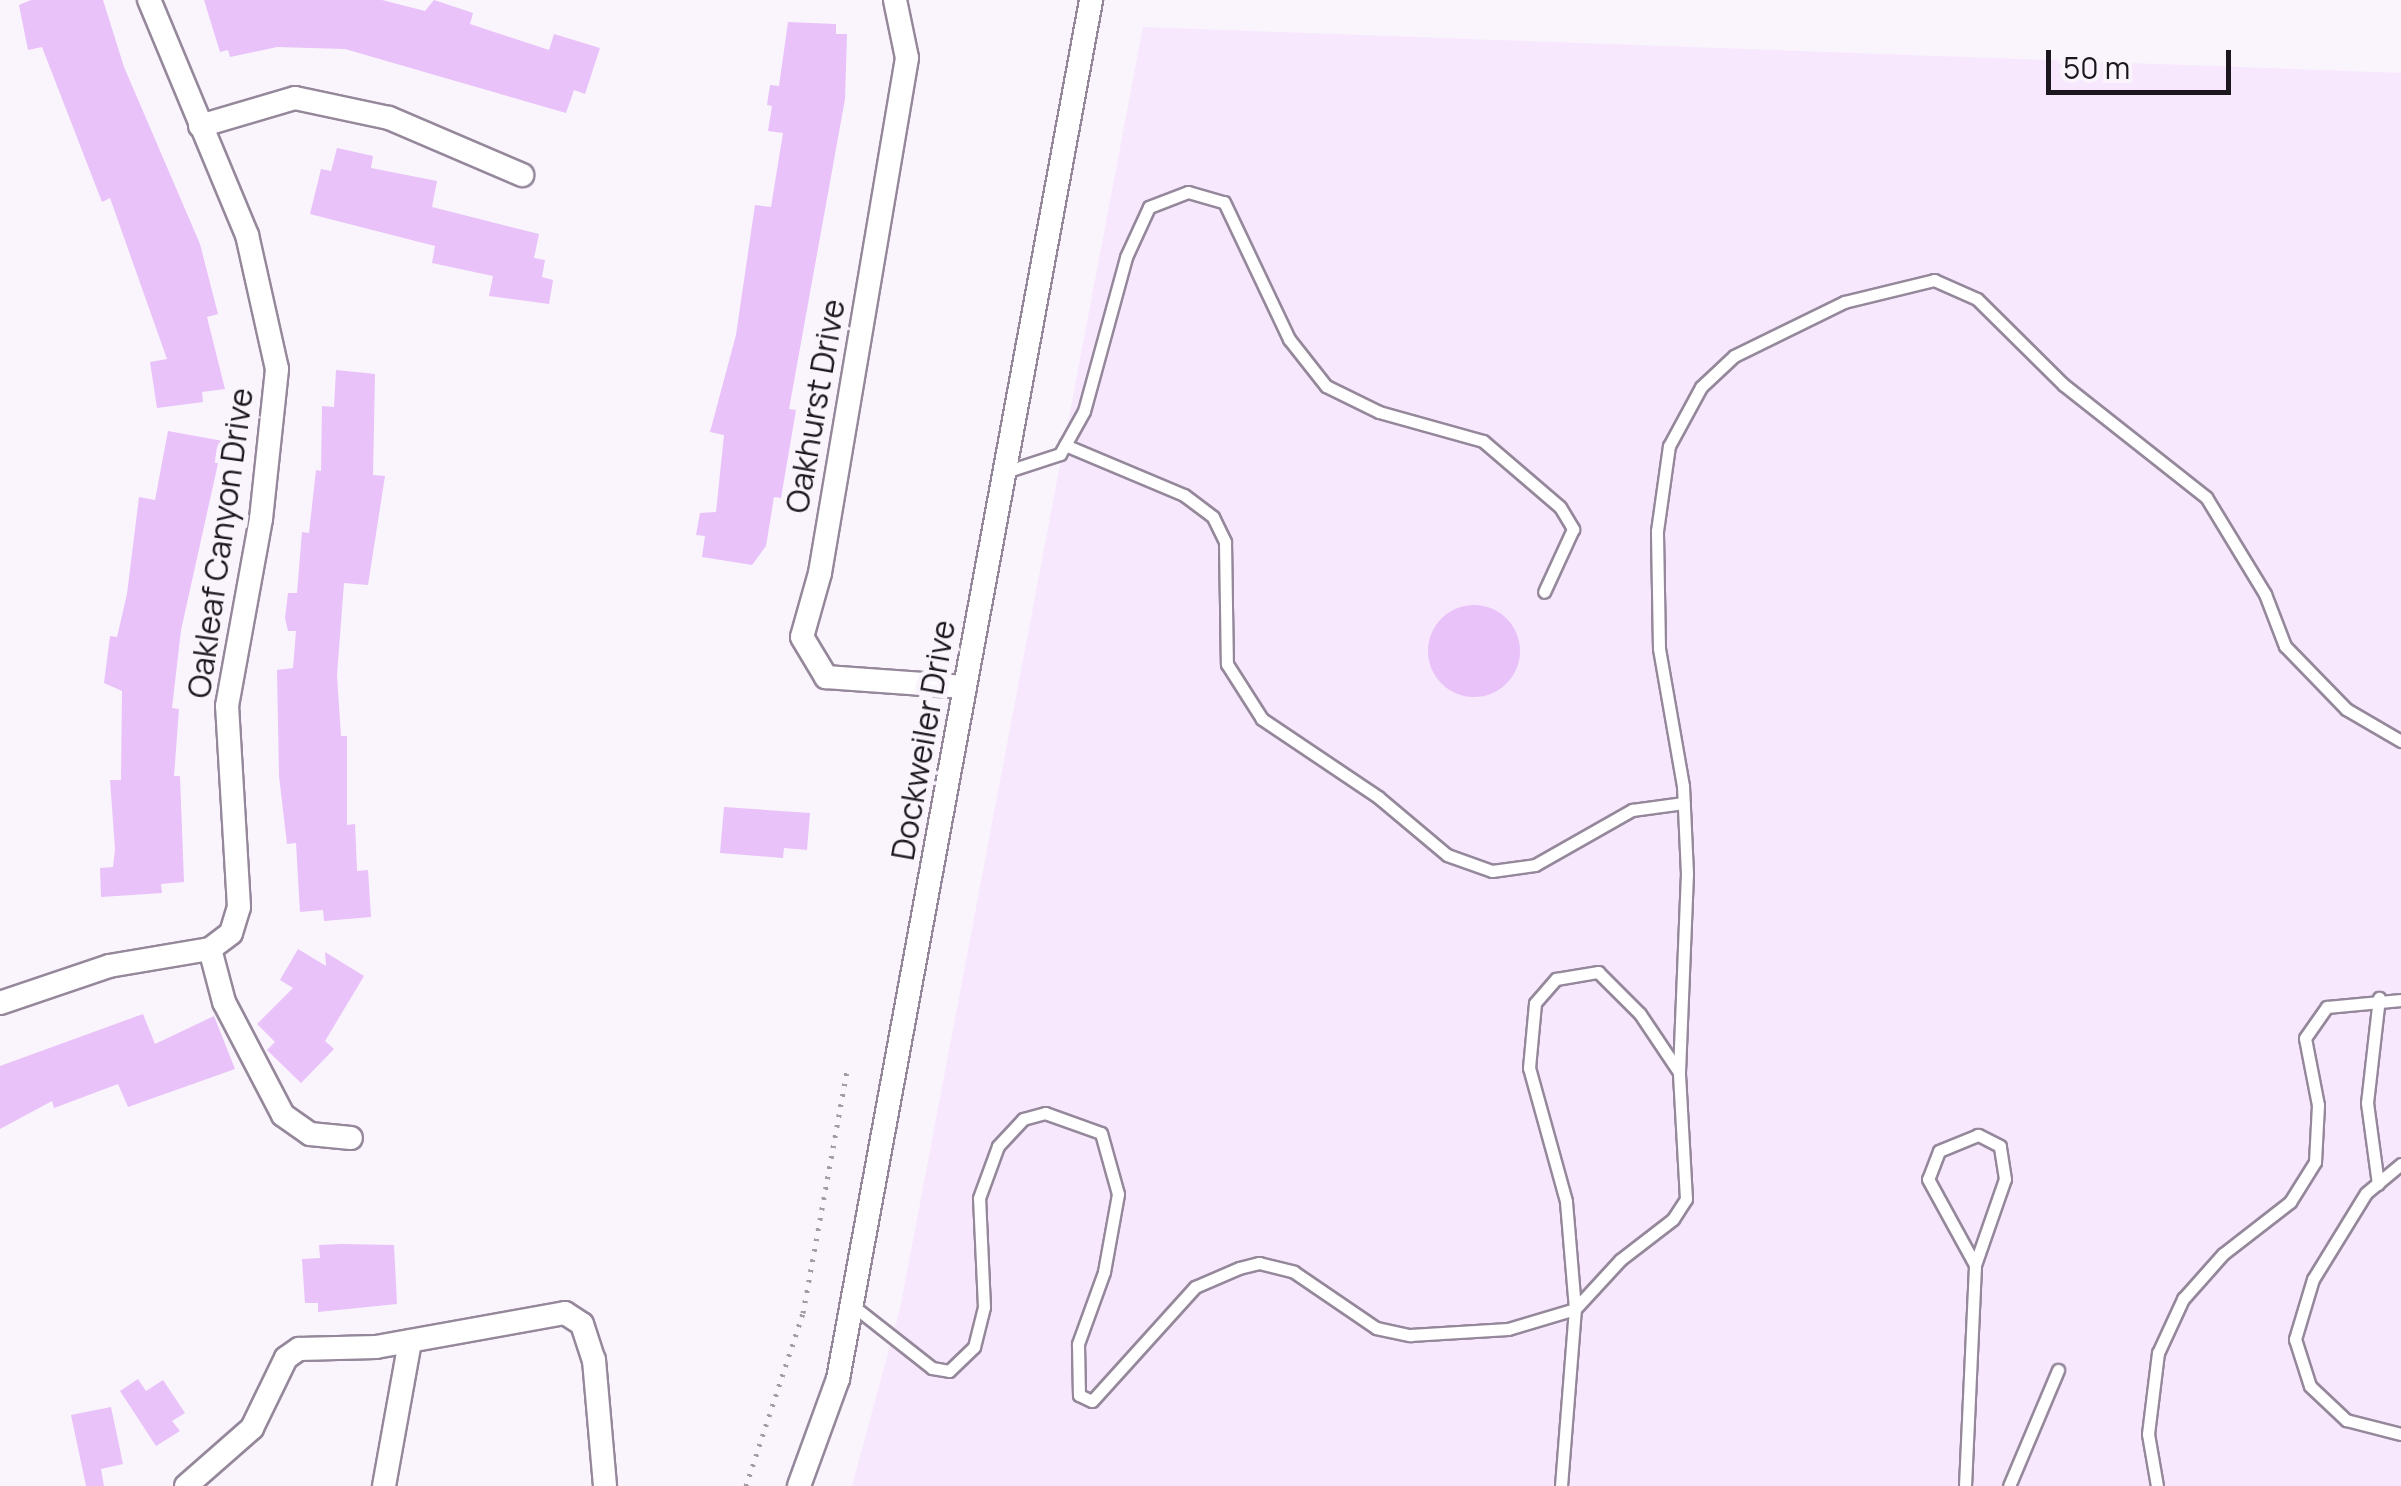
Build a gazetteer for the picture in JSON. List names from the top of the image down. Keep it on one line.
{"streets":{"street":["Oakhurst Drive","Oakleaf Canyon Drive","Dockweiler Drive"]},"crossings":[["Oakhurst Drive","Dockweiler Drive"]],"scale_bar":"50 m"}
